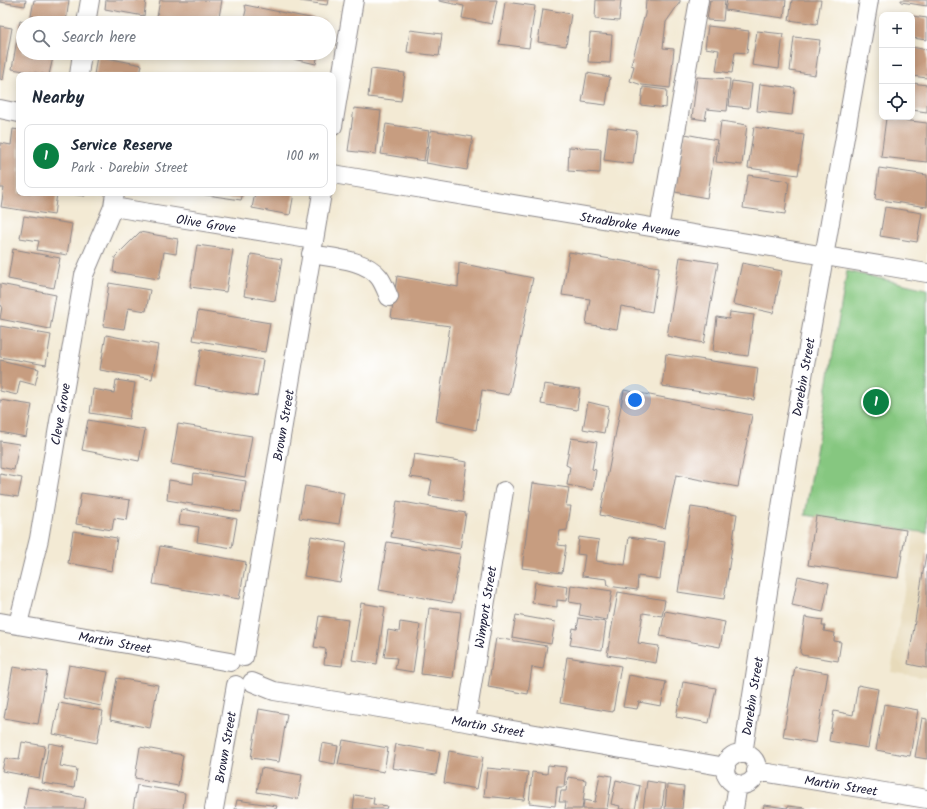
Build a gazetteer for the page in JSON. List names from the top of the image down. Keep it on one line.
{"streets":{"street":["Olive Grove","Stradbroke Avenue","Darebin Street","Cleve Grove","Brown Street","Wimport Street","Martin Street"]},"crossings":[["Olive Grove","Cleve Grove"],["Olive Grove","Brown Street"],["Stradbroke Avenue","Darebin Street"],["Darebin Street","Martin Street"],["Cleve Grove","Martin Street"],["Brown Street","Martin Street"],["Wimport Street","Martin Street"]],"page":{"map_buttons":["+","−"],"search":"Search here","heading":"Nearby","list":[{"mark":"1","name":"Service Reserve","note":"Park · Darebin Street","value":"100 m"}],"pins":"1"}}
